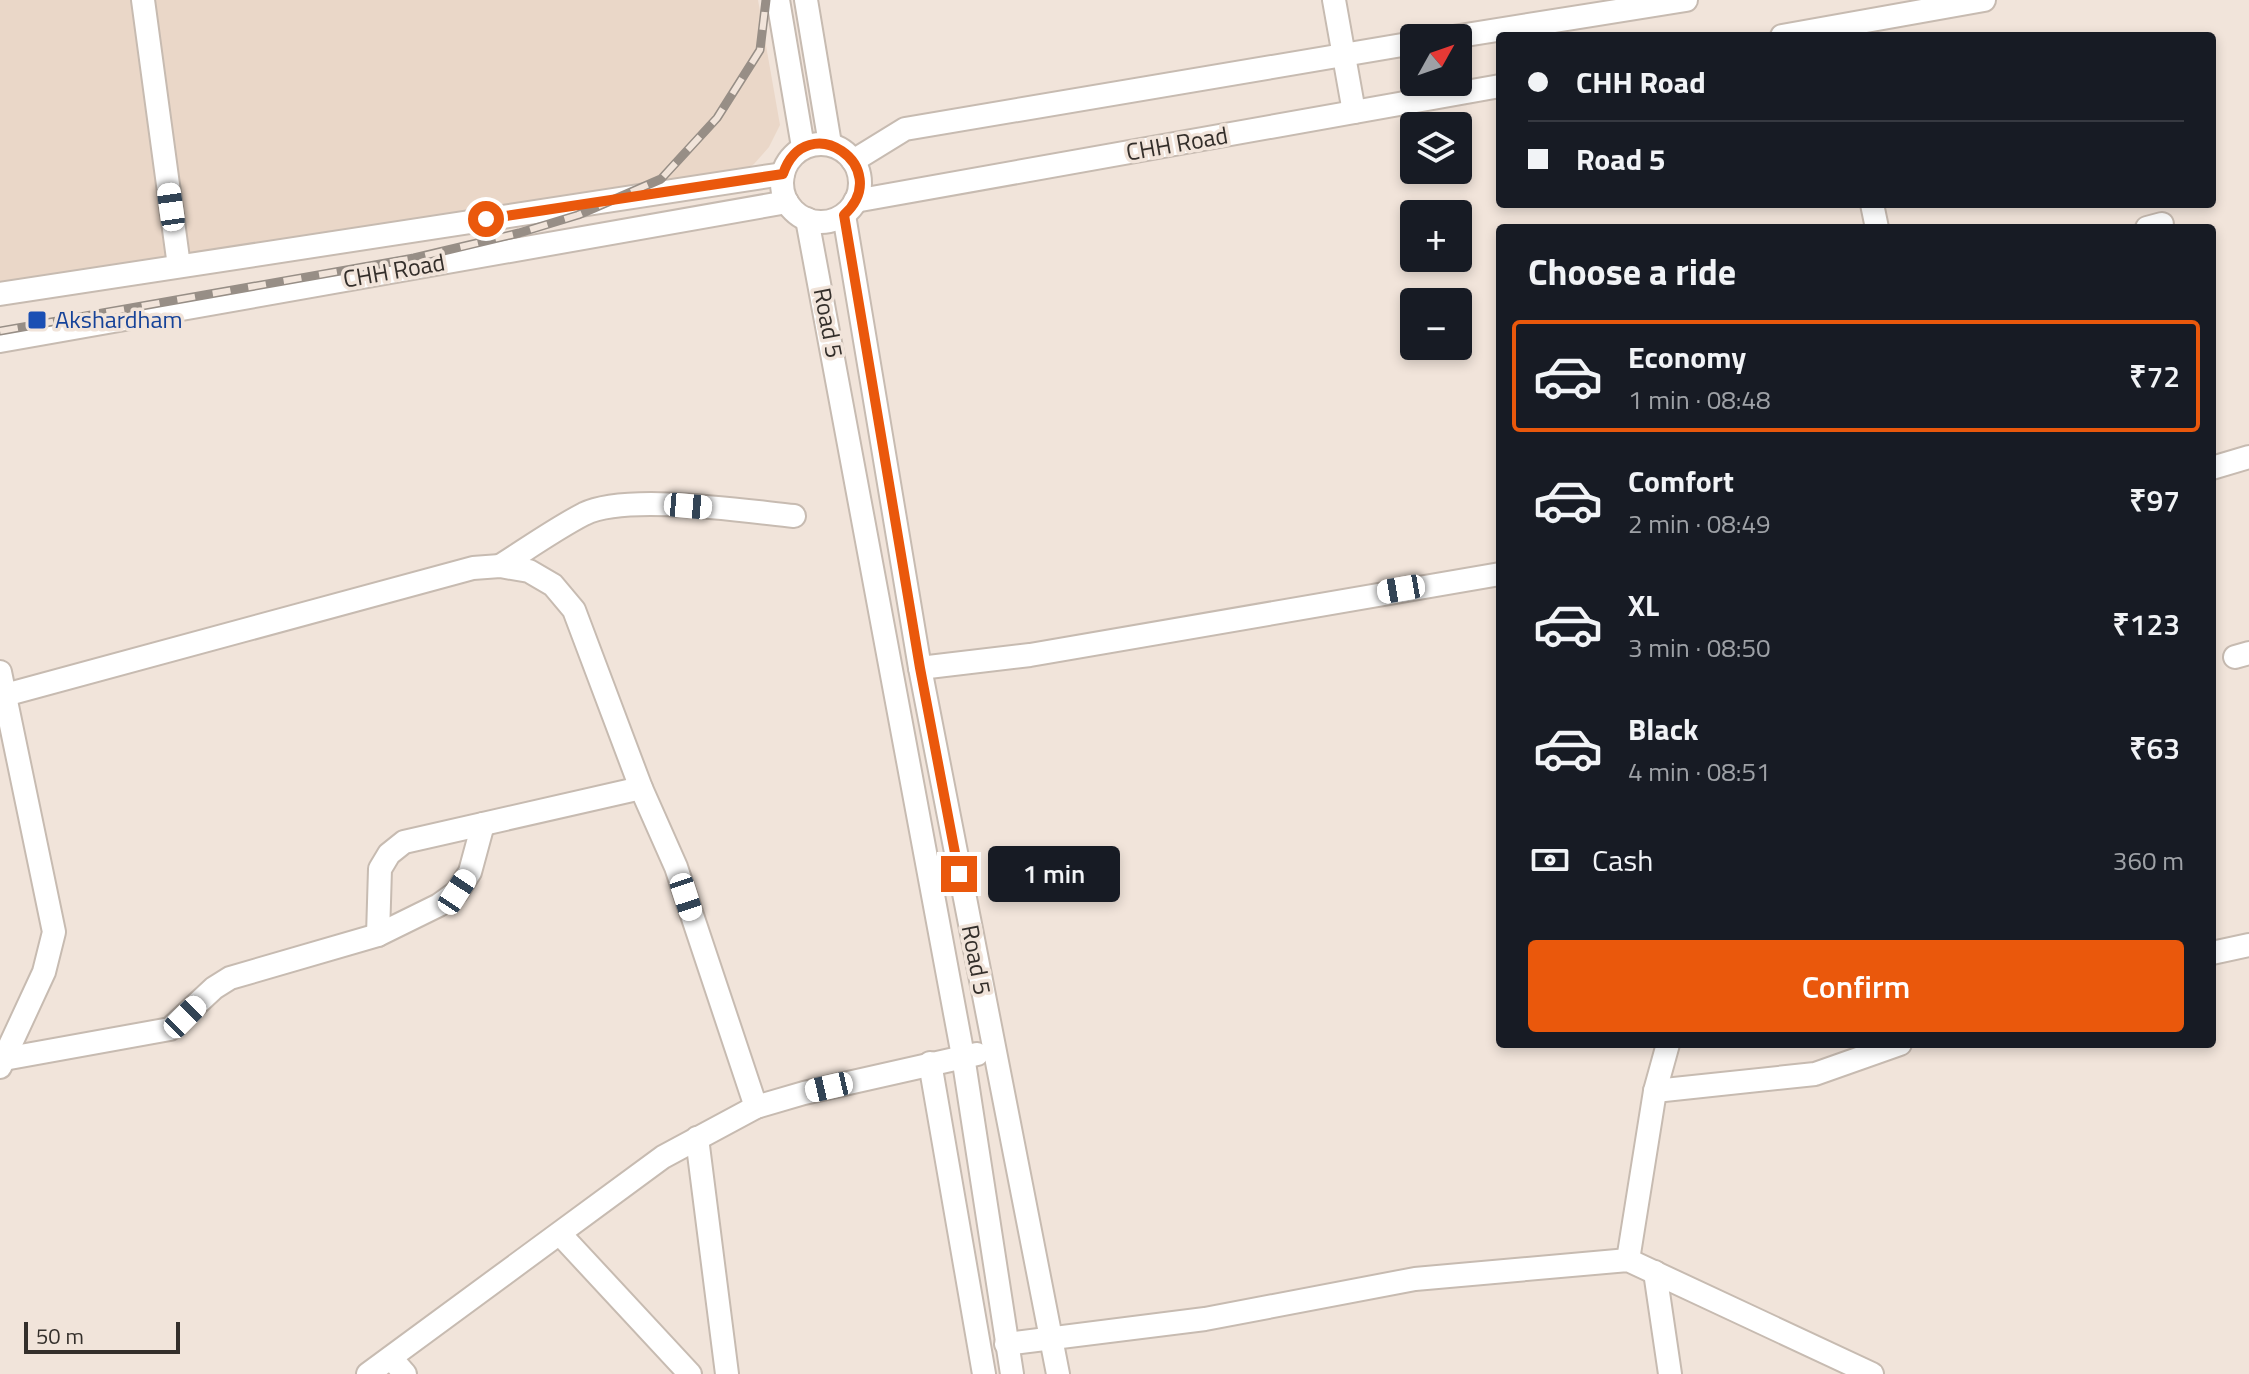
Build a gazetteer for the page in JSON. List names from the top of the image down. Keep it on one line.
{"streets":{"street":["CHH Road","Road 5"]},"crossings":[["CHH Road","Road 5"]],"places":{"transit":["Akshardham"]},"scale_bar":"50 m","north":"top right","page":{"map_buttons":["+","−"],"banner":["CHH Road","Road 5"],"heading":"Choose a ride","list":[{"name":"Economy","note":"1 min · 08:48","value":"₹72"},{"name":"Comfort","note":"2 min · 08:49","value":"₹97"},{"name":"XL","note":"3 min · 08:50","value":"₹123"},{"name":"Black","note":"4 min · 08:51","value":"₹63"}],"pay":["Cash","360 m"],"bubble":"1 min","buttons":"Confirm","scale":"50 m"}}
